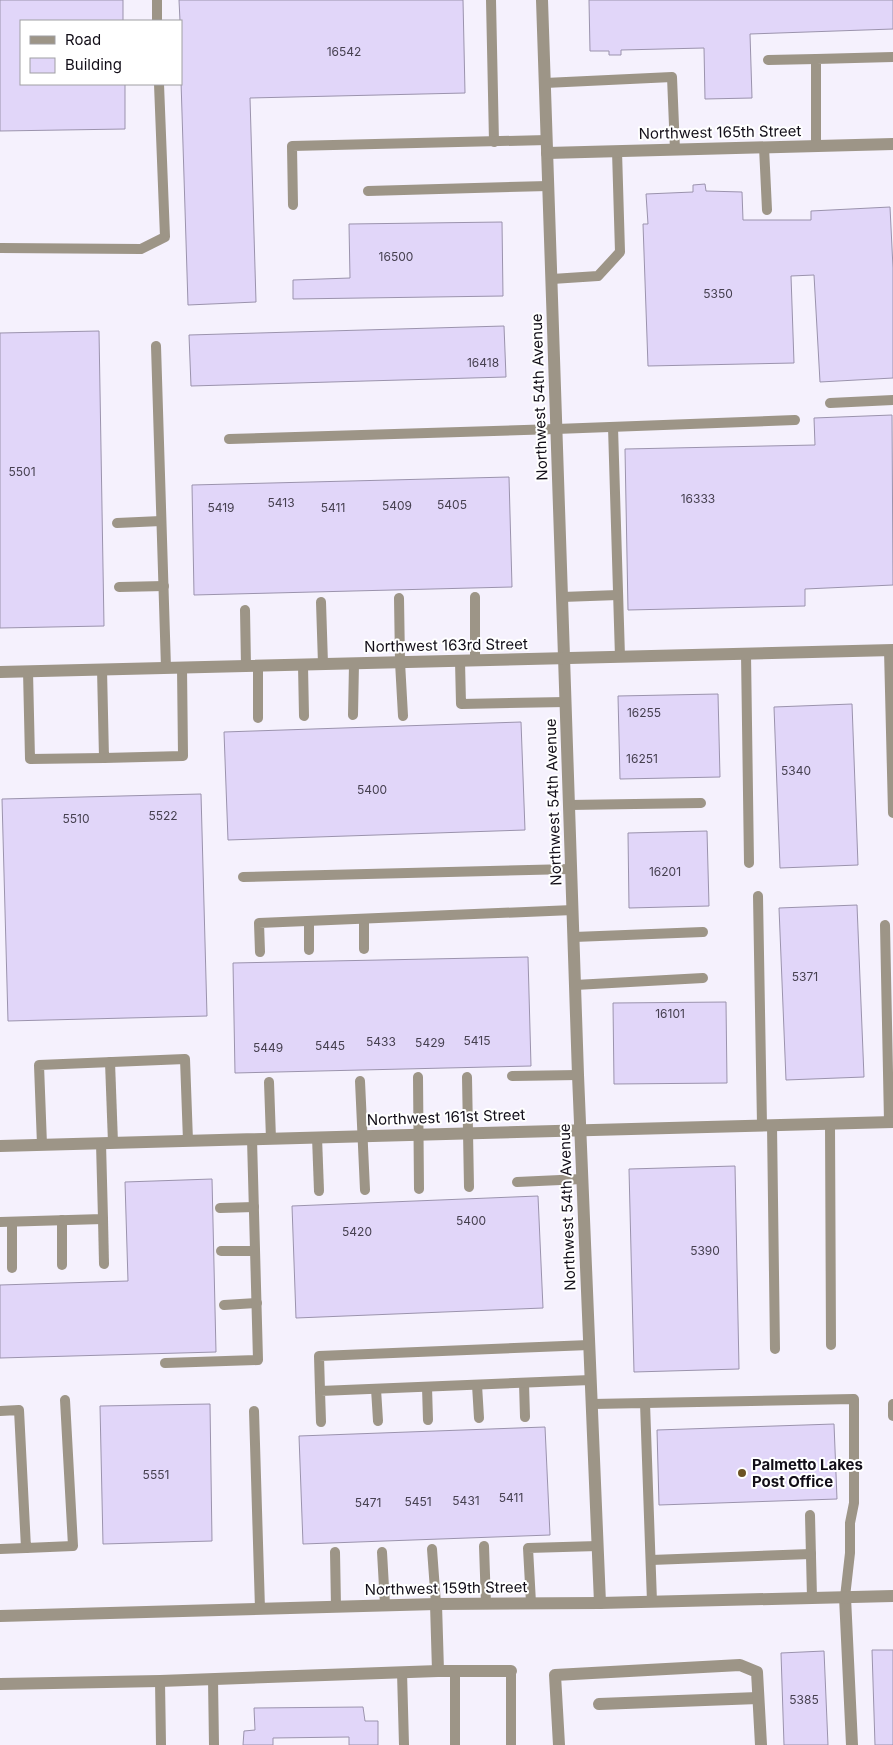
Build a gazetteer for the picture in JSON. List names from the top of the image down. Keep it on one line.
{"streets":{"street":["Northwest 165th Street","Northwest 54th Avenue","Northwest 163rd Street","Northwest 161st Street","Northwest 159th Street"]},"crossings":[["Northwest 165th Street","Northwest 54th Avenue"],["Northwest 54th Avenue","Northwest 163rd Street"],["Northwest 54th Avenue","Northwest 161st Street"],["Northwest 54th Avenue","Northwest 159th Street"]],"places":["Palmetto Lakes Post Office"],"house_numbers":["16542","16500","5350","16418","5501","16333","5413","5405","5409","5419","5411","16255","16251","5340","5400","5522","5510","16201","5371","16101","5415","5433","5429","5445","5449","5400","5420","5390","5551","5411","5431","5451","5471","5385"],"legend":["Road","Building"]}
